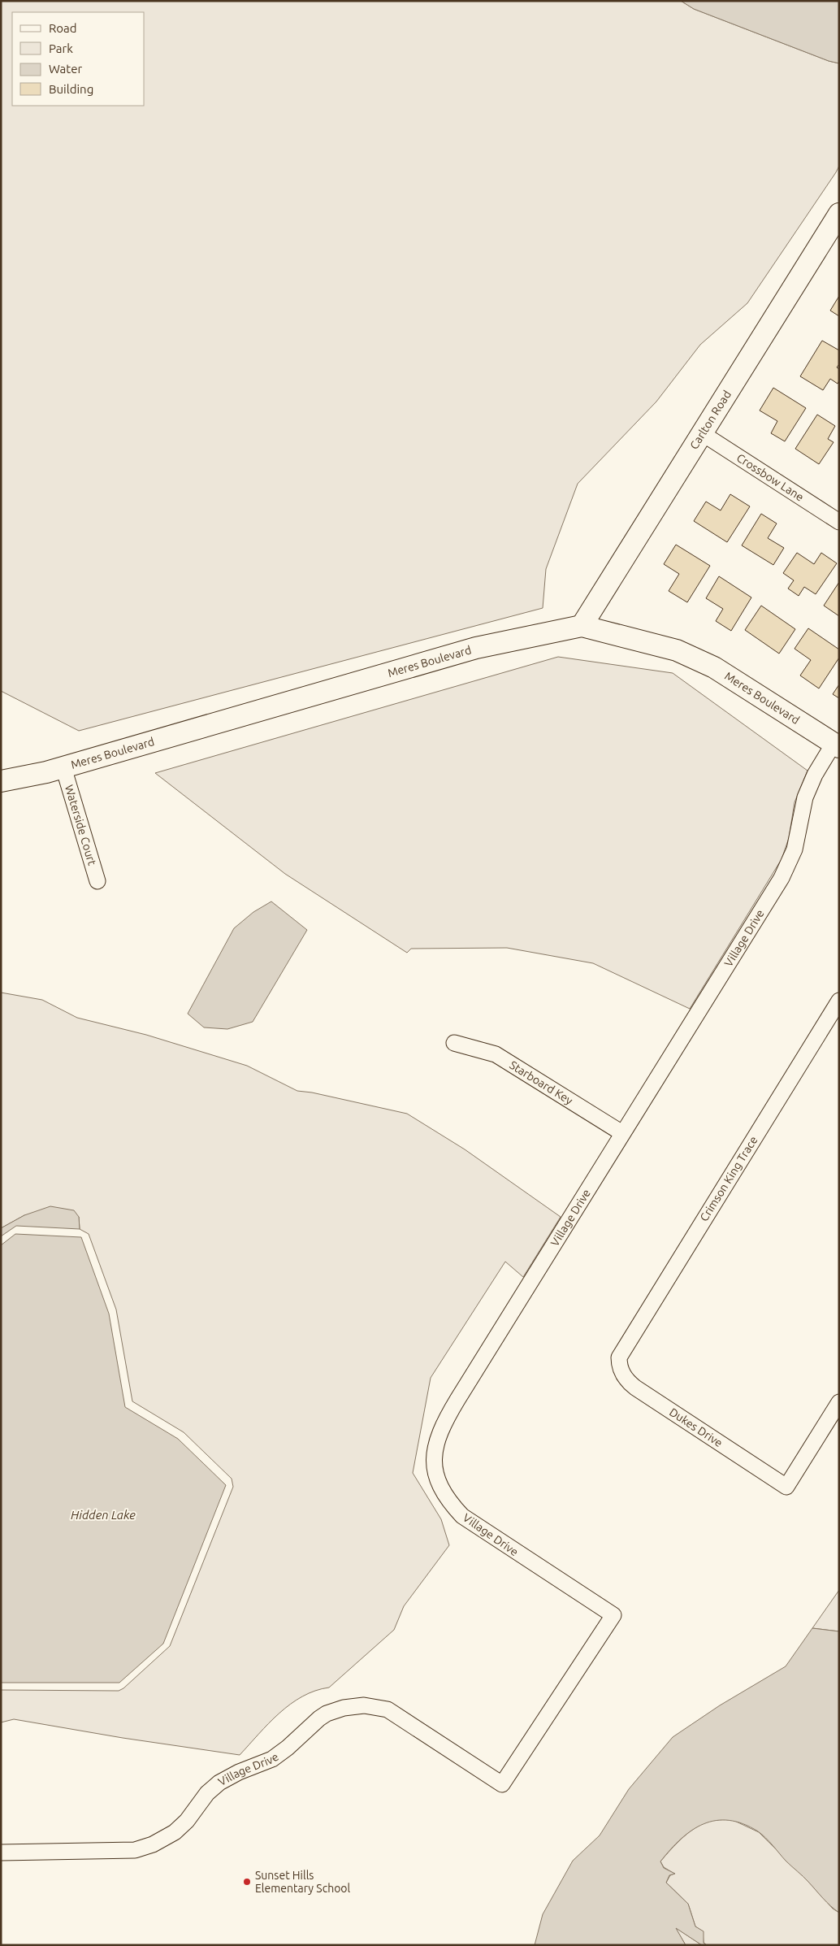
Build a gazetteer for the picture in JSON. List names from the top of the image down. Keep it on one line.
{"streets":{"street":["Carlton Road","Crossbow Lane","Meres Boulevard","Waterside Court","Village Drive","Starboard Key","Crimson King Trace","Dukes Drive"]},"crossings":[["Carlton Road","Crossbow Lane"],["Carlton Road","Meres Boulevard"],["Meres Boulevard","Waterside Court"],["Meres Boulevard","Village Drive"],["Village Drive","Starboard Key"],["Crimson King Trace","Dukes Drive"]],"water":["Hidden Lake"],"places":["Sunset Hills Elementary School"],"legend":["Road","Park","Water","Building"]}
